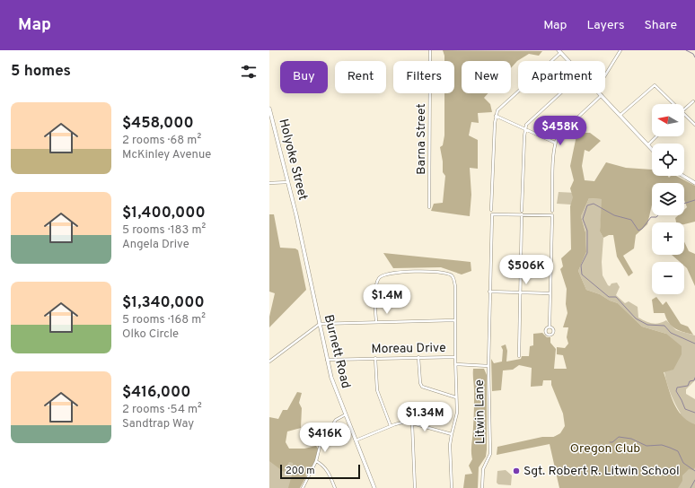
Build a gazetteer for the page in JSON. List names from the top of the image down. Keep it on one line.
{"streets":{"main road":["Holyoke Street","Burnett Road"],"street":["Barna Street","Moreau Drive","Litwin Lane"]},"crossings":[["Holyoke Street","Burnett Road"],["Moreau Drive","Burnett Road"],["Moreau Drive","Litwin Lane"]],"parks":["Oregon Club"],"places":["Sgt. Robert R. Litwin School"],"scale_bar":"200 m","north":"left","page":{"header":"Map","nav":["Map","Layers","Share"],"heading":"5 homes","chip":["Buy","Rent","Filters","New","Apartment"],"list":[{"name":"$458,000","note":"2 rooms · 68 m² · McKinley Avenue"},{"name":"$1,400,000","note":"5 rooms · 183 m² · Angela Drive"},{"name":"$1,340,000","note":"5 rooms · 168 m² · Olko Circle"},{"name":"$416,000","note":"2 rooms · 54 m² · Sandtrap Way"}],"map_buttons":["+","−"],"price":["$458K","$506K","$1.4M","$1.34M","$416K"],"scale":"200 m"}}
